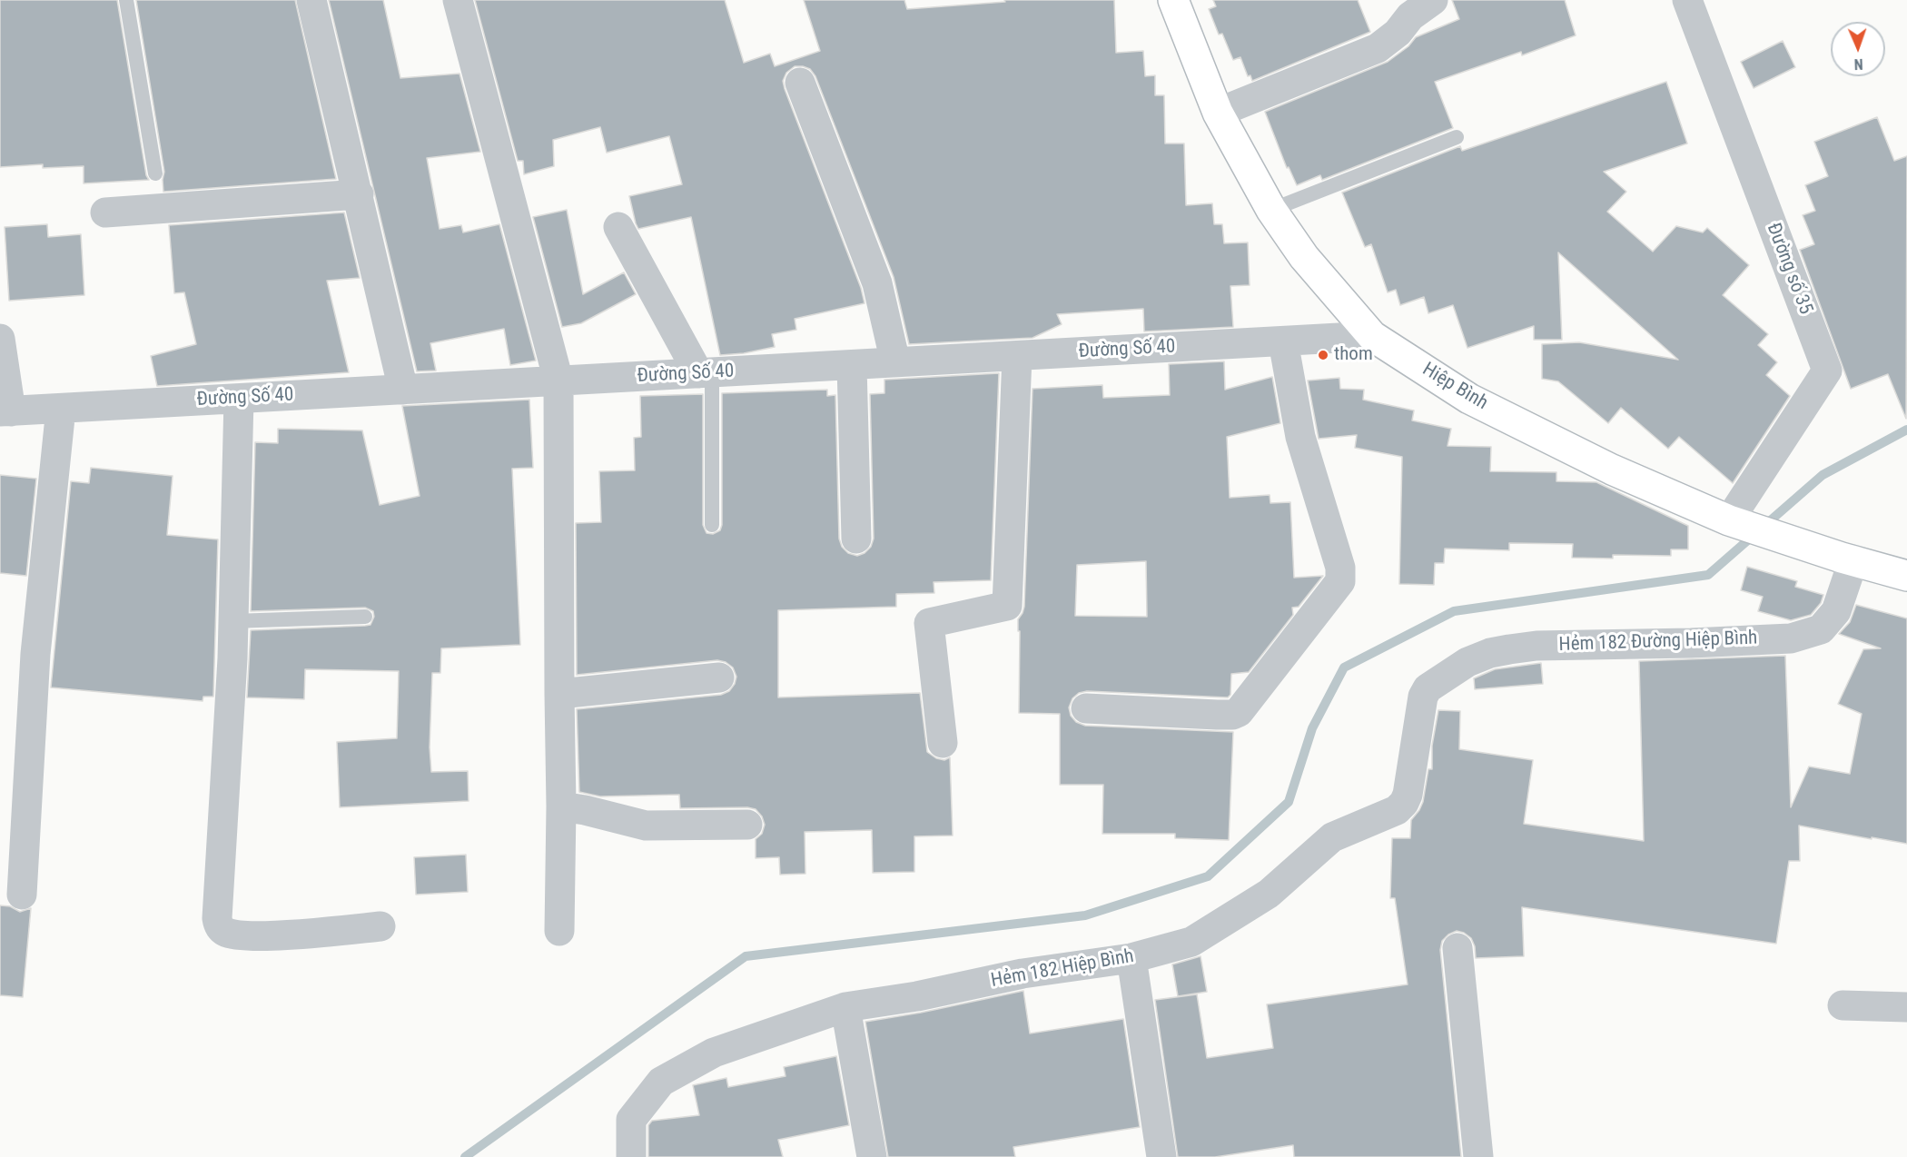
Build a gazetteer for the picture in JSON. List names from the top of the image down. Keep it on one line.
{"streets":{"main road":["Hiệp Bình"],"street":["Đường số 35","Đường Số 40","Hẻm 182 Đường Hiệp Bình","Hẻm 182 Hiệp Bình"]},"crossings":[["Đường số 35","Hiệp Bình"],["Đường Số 40","Hiệp Bình"],["Hiệp Bình","Hẻm 182 Đường Hiệp Bình"],["Hẻm 182 Đường Hiệp Bình","Hẻm 182 Hiệp Bình"]],"places":["thom"],"north":"bottom"}
